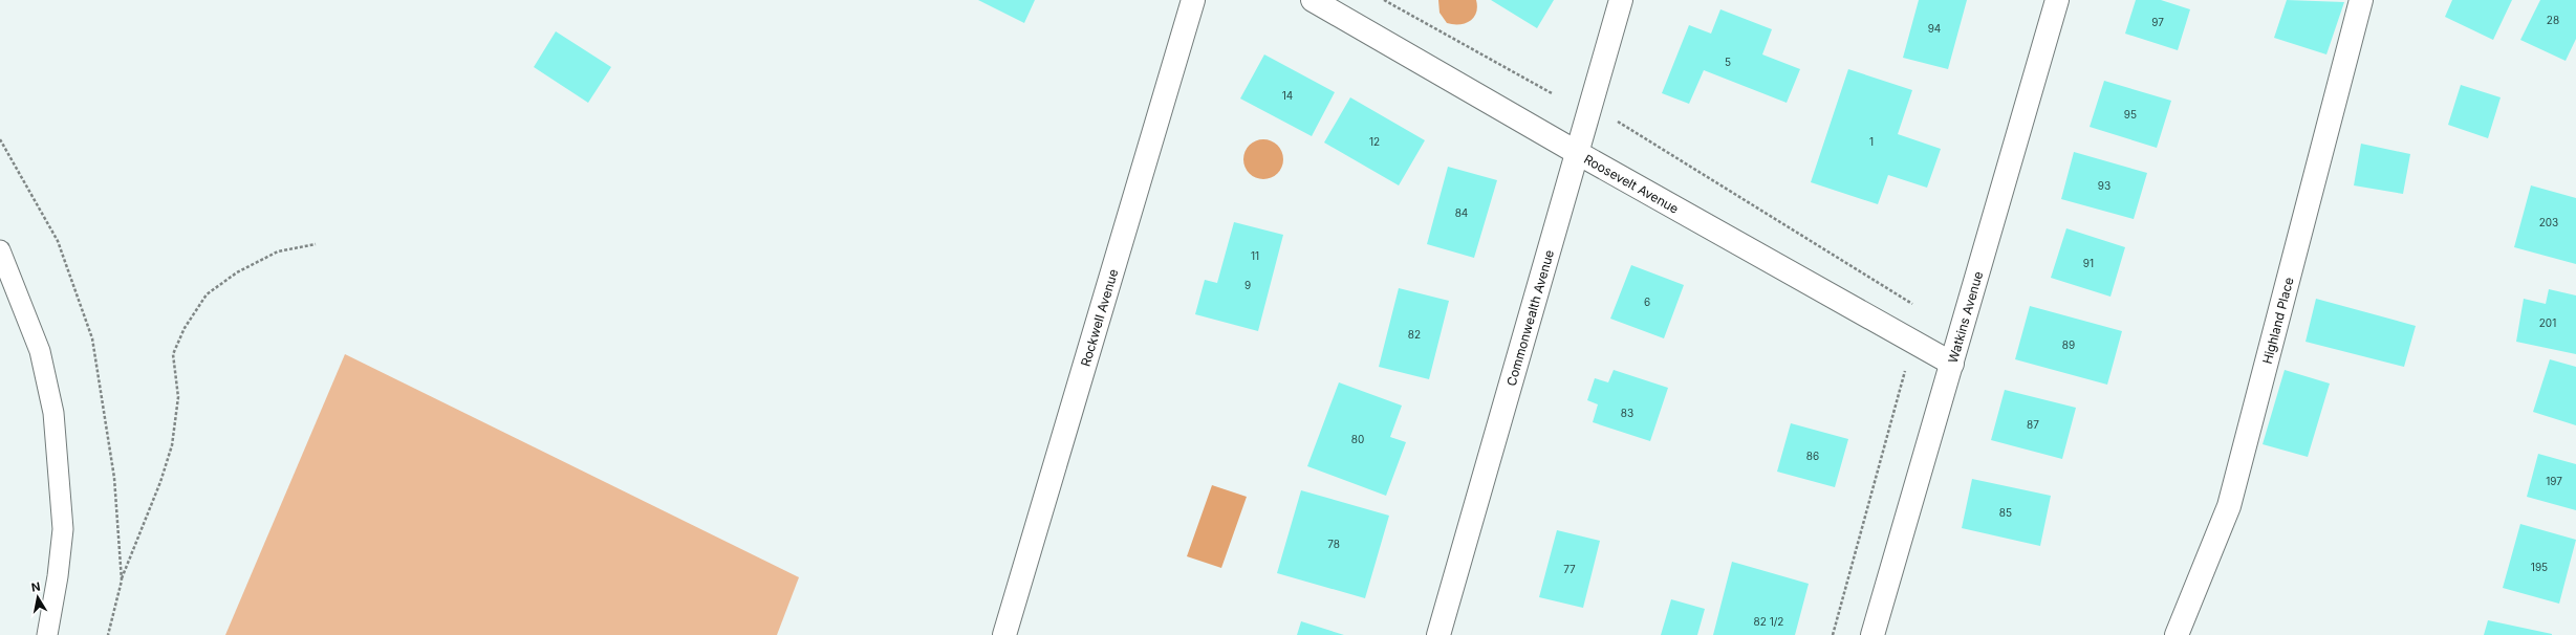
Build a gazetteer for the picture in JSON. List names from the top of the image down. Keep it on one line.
{"streets":{"street":["Roosevelt Avenue","Rockwell Avenue","Commonwealth Avenue","Watkins Avenue","Highland Place"]},"crossings":[["Roosevelt Avenue","Commonwealth Avenue"],["Roosevelt Avenue","Watkins Avenue"]],"house_numbers":["28","97","94","5","14","95","12","1","93","84","203","11","91","9","6","201","82","89","83","87","80","86","197","85","78","195","77","82 1/2"],"north":"top"}
